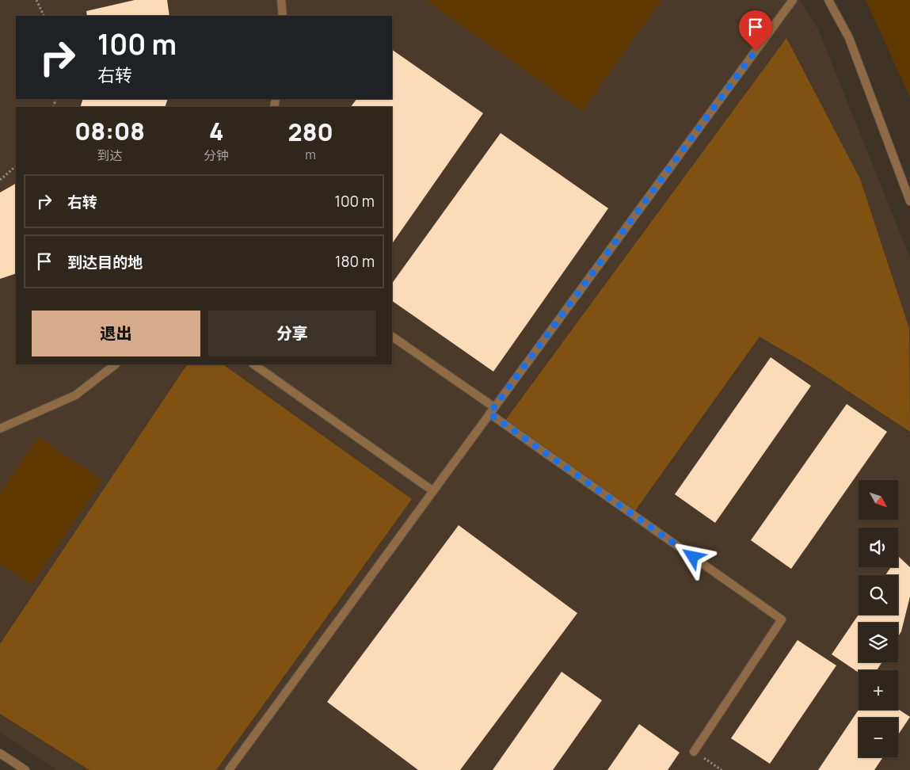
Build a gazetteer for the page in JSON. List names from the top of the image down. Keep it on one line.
{"north":"bottom right","page":{"turn":["100 m","右转"],"eta":["08:08","到达","4","分钟","280","m"],"list":[{"name":"右转","value":"100 m"},{"name":"到达目的地","value":"180 m"}],"buttons":["退出","分享"],"map_buttons":["+","−"]}}
